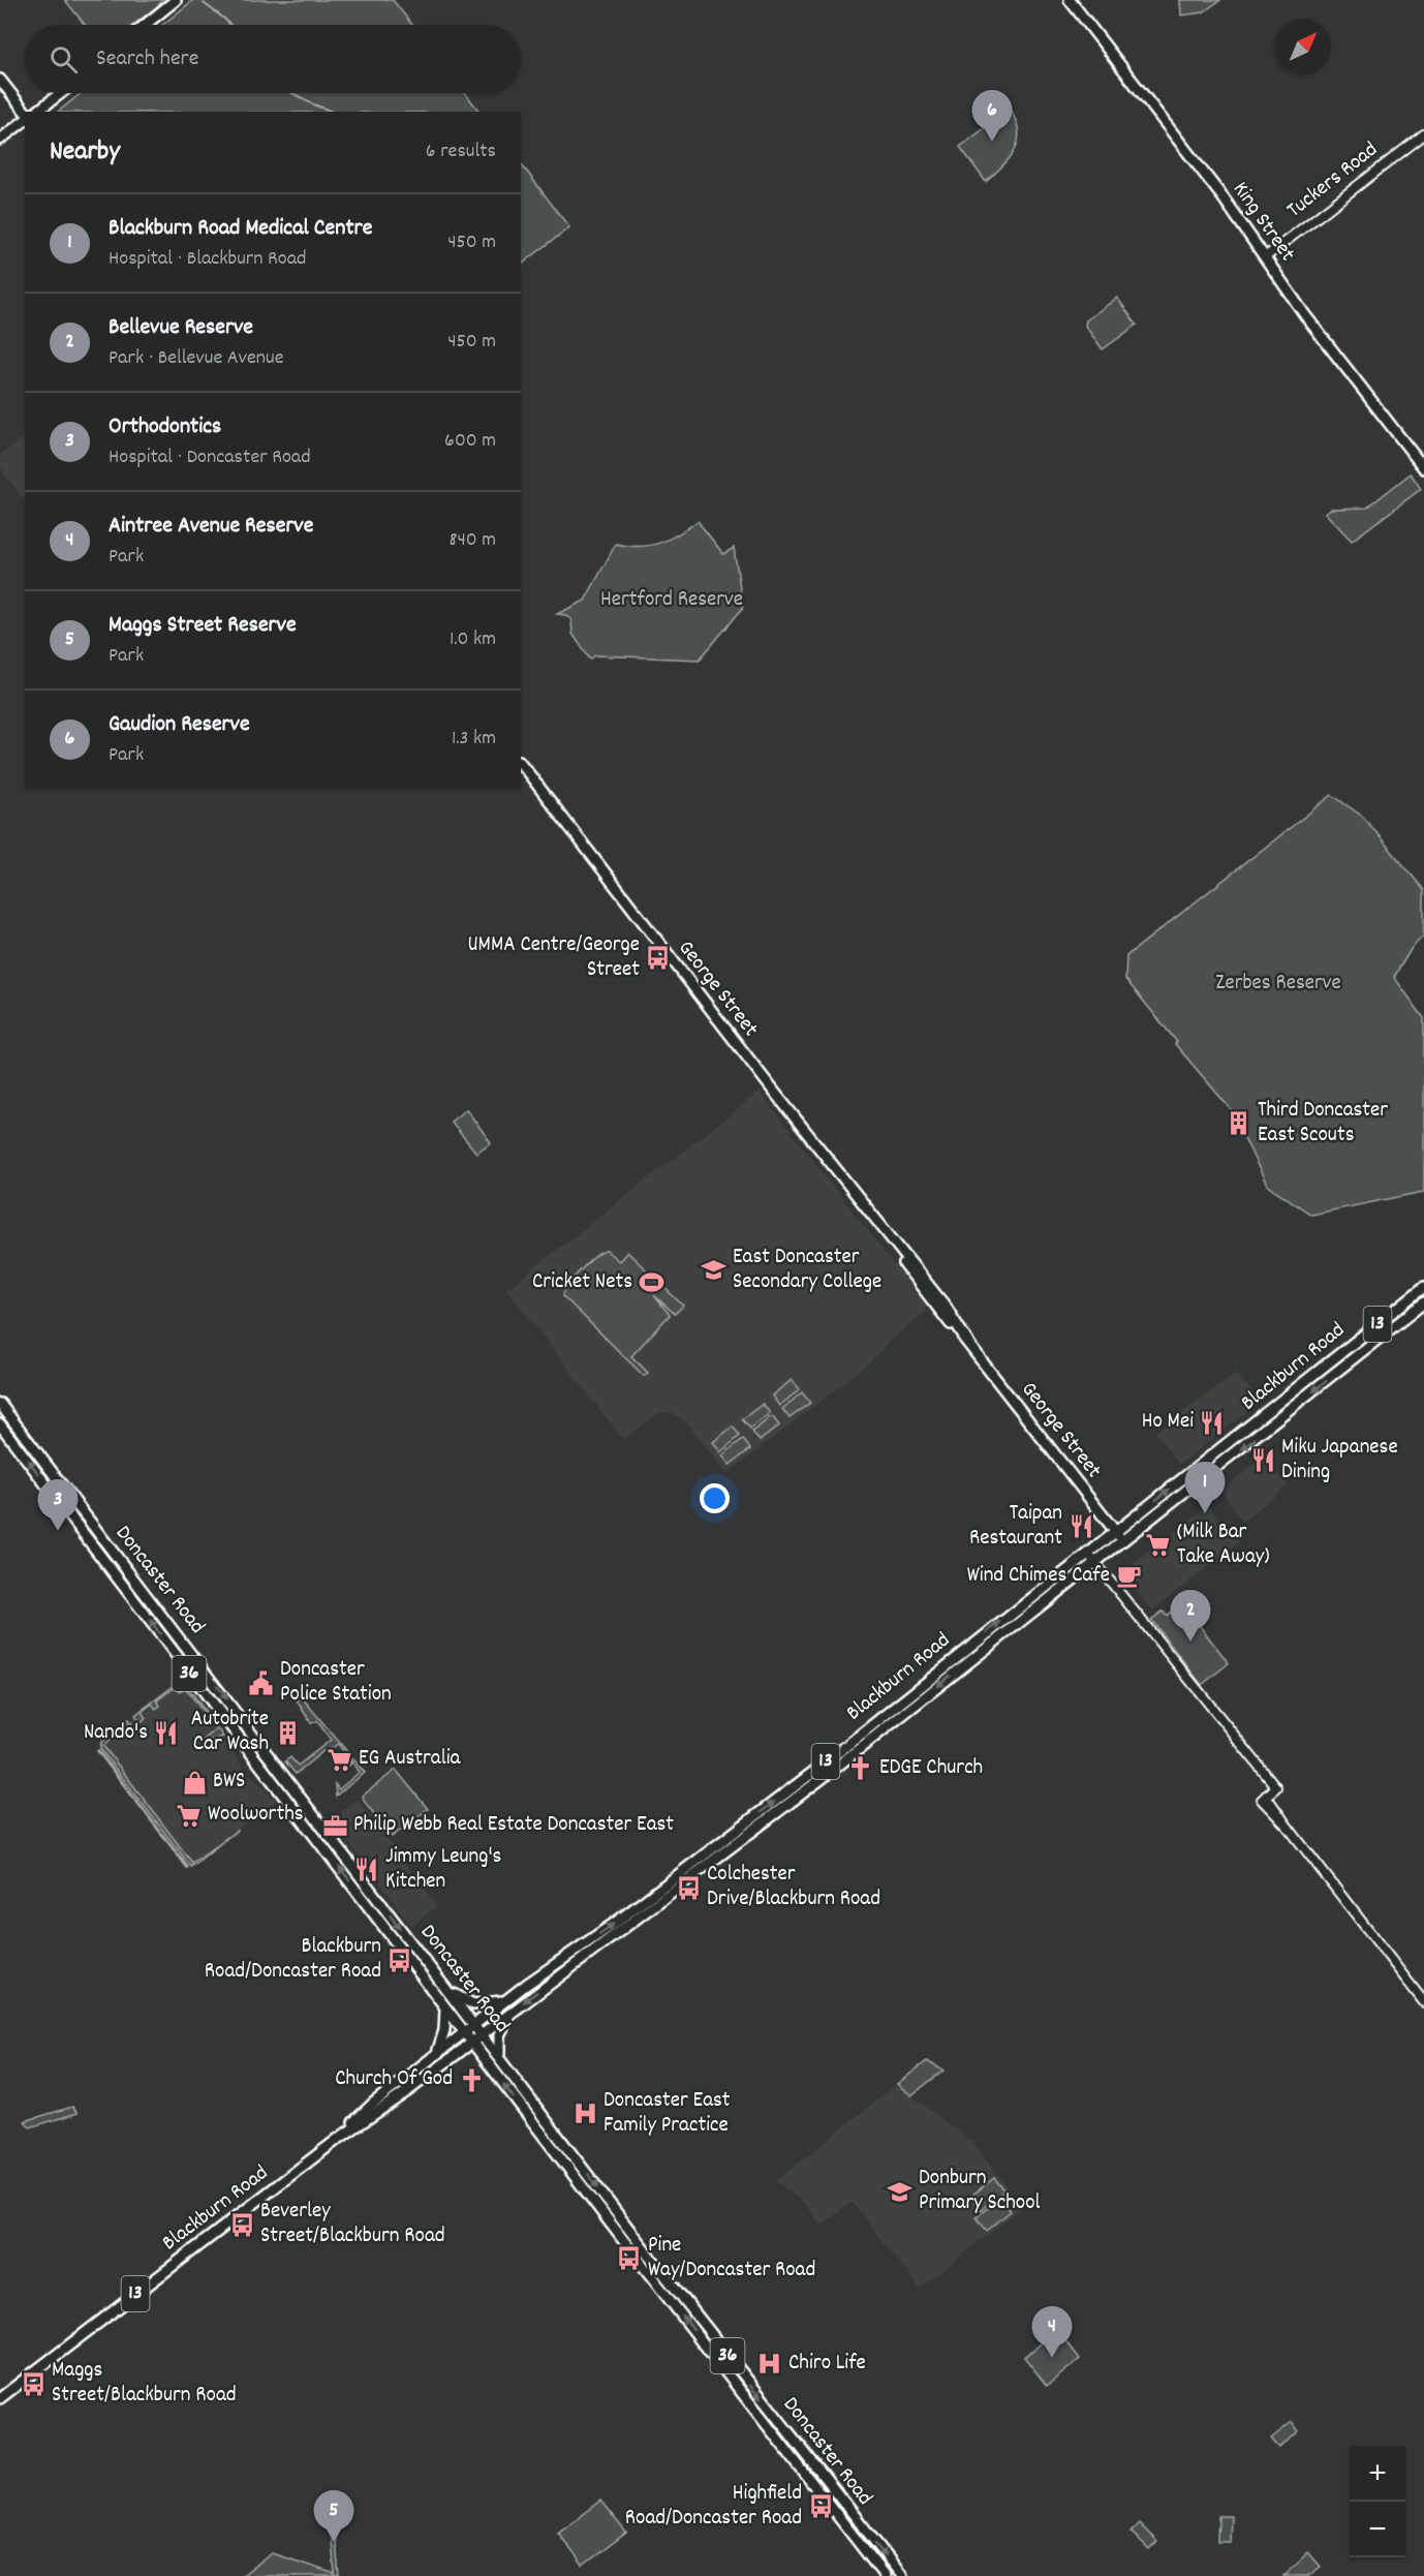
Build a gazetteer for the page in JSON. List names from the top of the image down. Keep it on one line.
{"streets":{"main road":["King Street","George Street","13","Blackburn Road","Doncaster Road","36"],"street":["Tuckers Road"]},"crossings":[["Tuckers Road","King Street"],["George Street","Blackburn Road"],["Blackburn Road","Doncaster Road"]],"parks":["Hertford Reserve","Zerbes Reserve"],"places":{"bus stop":["UMMA Centre/George Street","Colchester Drive/Blackburn Road","Blackburn Road/Doncaster Road","Beverley Street/Blackburn Road","Pine Way/Doncaster Road","Maggs Street/Blackburn Road","Highfield Road/Doncaster Road"],"building":["Third Doncaster East Scouts","Autobrite Car Wash"],"school or university":["East Doncaster Secondary College","Donburn Primary School"],"sports":["Cricket Nets"],"restaurant":["Ho Mei","Miku Japanese Dining","Taipan Restaurant","Nando's","Jimmy Leung's Kitchen"],"supermarket":["(Milk Bar Take Away)","EG Australia","Woolworths"],"cafe":["Wind Chimes Cafe"],"public building":["Doncaster Police Station"],"church":["EDGE Church","Church Of God"],"shop":["BWS"],"office":["Philip Webb Real Estate Doncaster East"],"hospital":["Doncaster East Family Practice","Chiro Life"]},"north":"top right","page":{"search":"Search here","pins":["6","1","3","2","4","5"],"heading":["Nearby","6 results"],"list":[{"mark":"1","name":"Blackburn Road Medical Centre","note":"Hospital · Blackburn Road","value":"450 m"},{"mark":"2","name":"Bellevue Reserve","note":"Park · Bellevue Avenue","value":"450 m"},{"mark":"3","name":"Orthodontics","note":"Hospital · Doncaster Road","value":"600 m"},{"mark":"4","name":"Aintree Avenue Reserve","note":"Park","value":"840 m"},{"mark":"5","name":"Maggs Street Reserve","note":"Park","value":"1.0 km"},{"mark":"6","name":"Gaudion Reserve","note":"Park","value":"1.3 km"}],"map_buttons":["+","−"]}}
